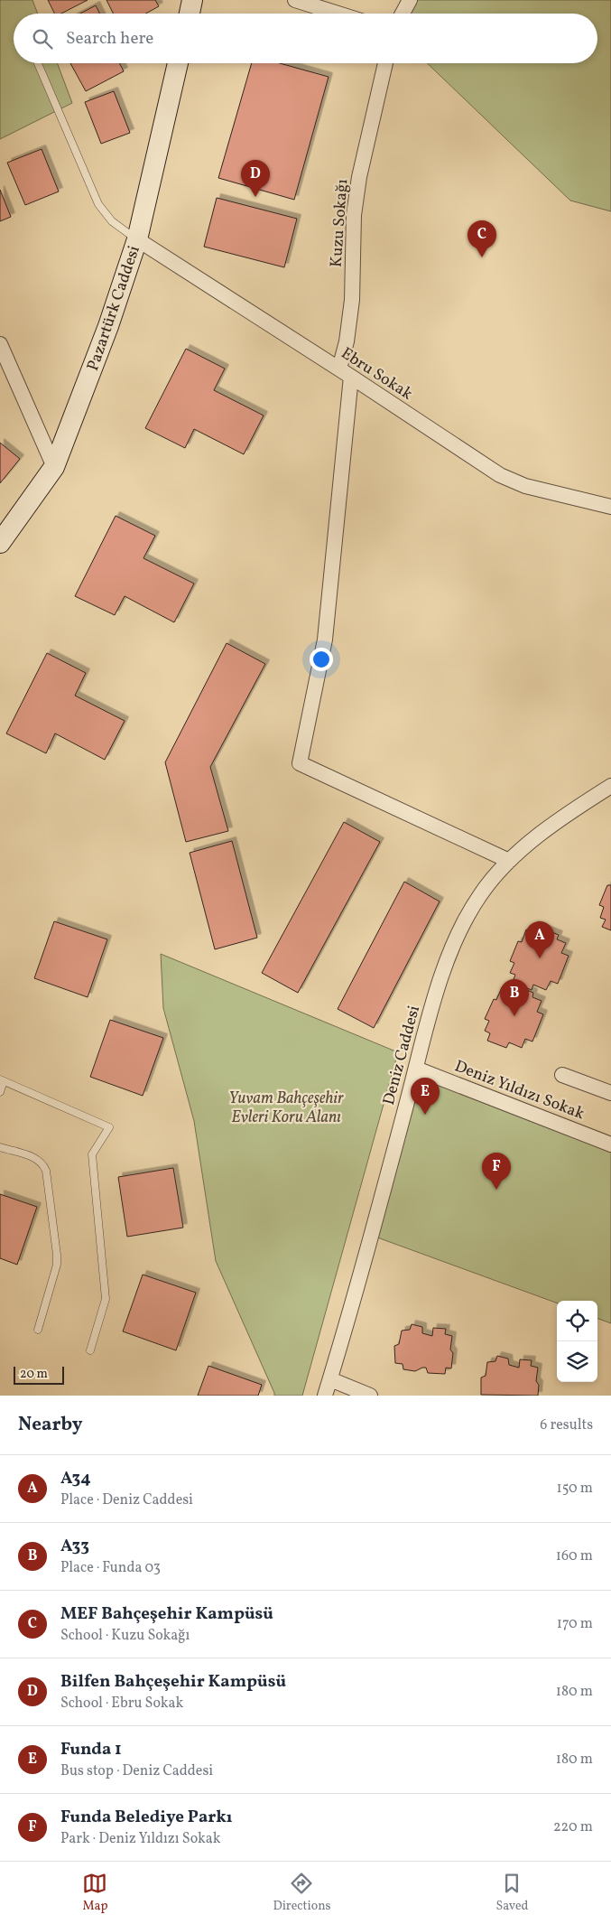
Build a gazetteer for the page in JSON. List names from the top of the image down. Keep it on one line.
{"streets":{"street":["Kuzu Sokağı","Pazartürk Caddesi","Ebru Sokak","Deniz Caddesi","Deniz Yıldızı Sokak"]},"crossings":[["Kuzu Sokağı","Ebru Sokak"],["Kuzu Sokağı","Deniz Caddesi"],["Pazartürk Caddesi","Ebru Sokak"],["Deniz Caddesi","Deniz Yıldızı Sokak"]],"parks":["Yuvam Bahçeşehir Evleri Koru Alanı"],"scale_bar":"20 m","page":{"search":"Search here","pins":["D","C","A","B","E","F"],"scale":"20 m","heading":["Nearby","6 results"],"list":[{"mark":"A","name":"A34","note":"Place · Deniz Caddesi","value":"150 m"},{"mark":"B","name":"A33","note":"Place · Funda 03","value":"160 m"},{"mark":"C","name":"MEF Bahçeşehir Kampüsü","note":"School · Kuzu Sokağı","value":"170 m"},{"mark":"D","name":"Bilfen Bahçeşehir Kampüsü","note":"School · Ebru Sokak","value":"180 m"},{"mark":"E","name":"Funda 1","note":"Bus stop · Deniz Caddesi","value":"180 m"},{"mark":"F","name":"Funda Belediye Parkı","note":"Park · Deniz Yıldızı Sokak","value":"220 m"}],"nav":["Map","Directions","Saved"]}}
